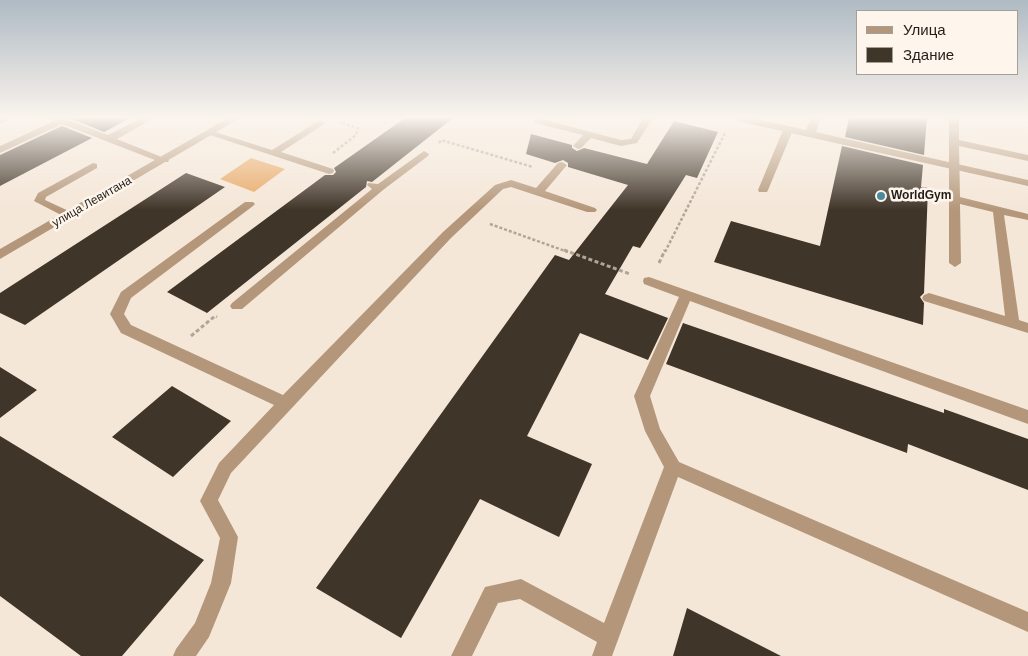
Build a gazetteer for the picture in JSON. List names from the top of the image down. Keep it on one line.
{"streets":{"street":["улица Левитана"]},"places":["WorldGym"],"legend":["Улица","Здание"]}
